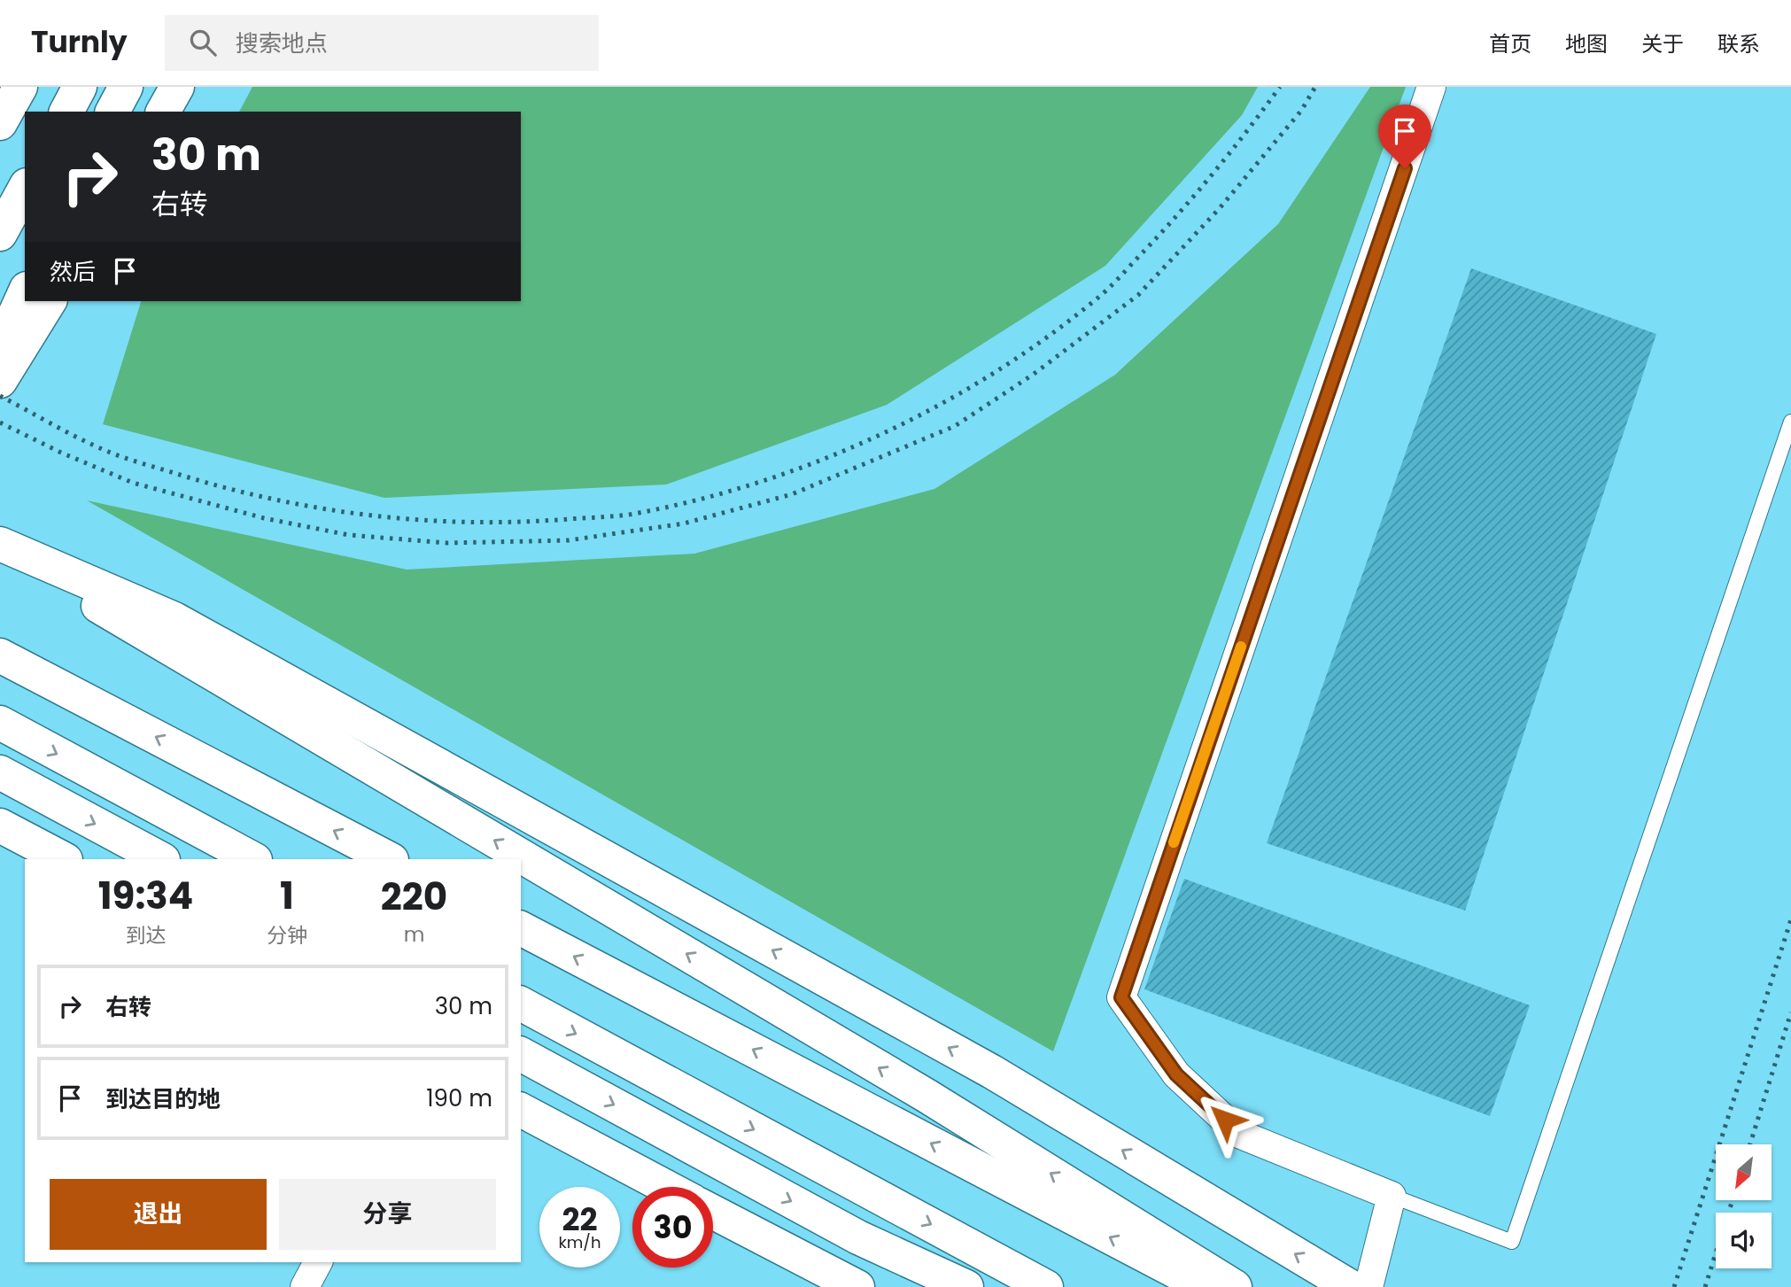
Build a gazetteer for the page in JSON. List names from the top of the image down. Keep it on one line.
{"north":"bottom left","page":{"header":"Turnly","search":"搜索地点","nav":["首页","地图","关于","联系"],"turn":["30 m","右转"],"then":"然后","eta":["19:34","到达","1","分钟","220","m"],"list":[{"name":"右转","value":"30 m"},{"name":"到达目的地","value":"190 m"}],"buttons":["退出","分享"],"speed":"22 km/h","limit":"30"}}
